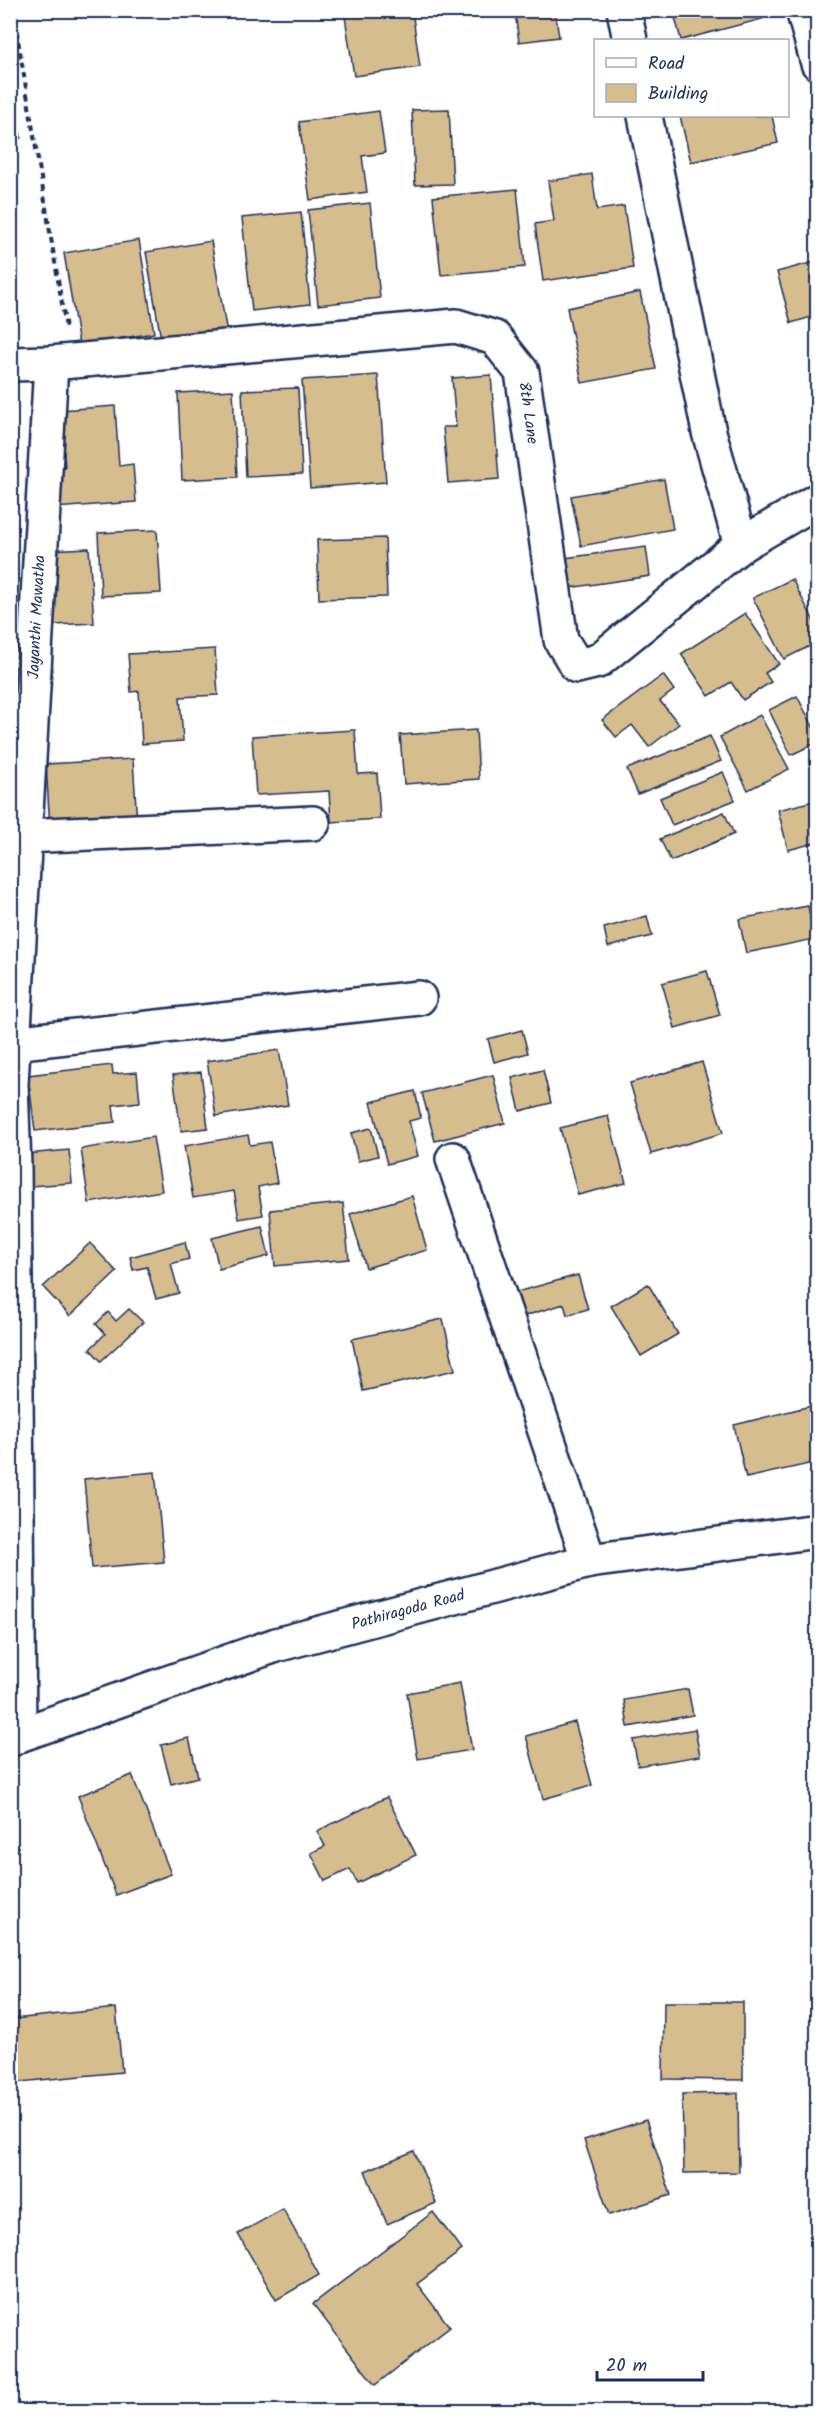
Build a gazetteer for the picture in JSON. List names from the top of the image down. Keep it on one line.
{"streets":{"street":["8th Lane","Jayanthi Mawatha","Pathiragoda Road"]},"crossings":[["8th Lane","Jayanthi Mawatha"],["Jayanthi Mawatha","Pathiragoda Road"]],"legend":["Road","Building"],"scale_bar":"20 m"}
